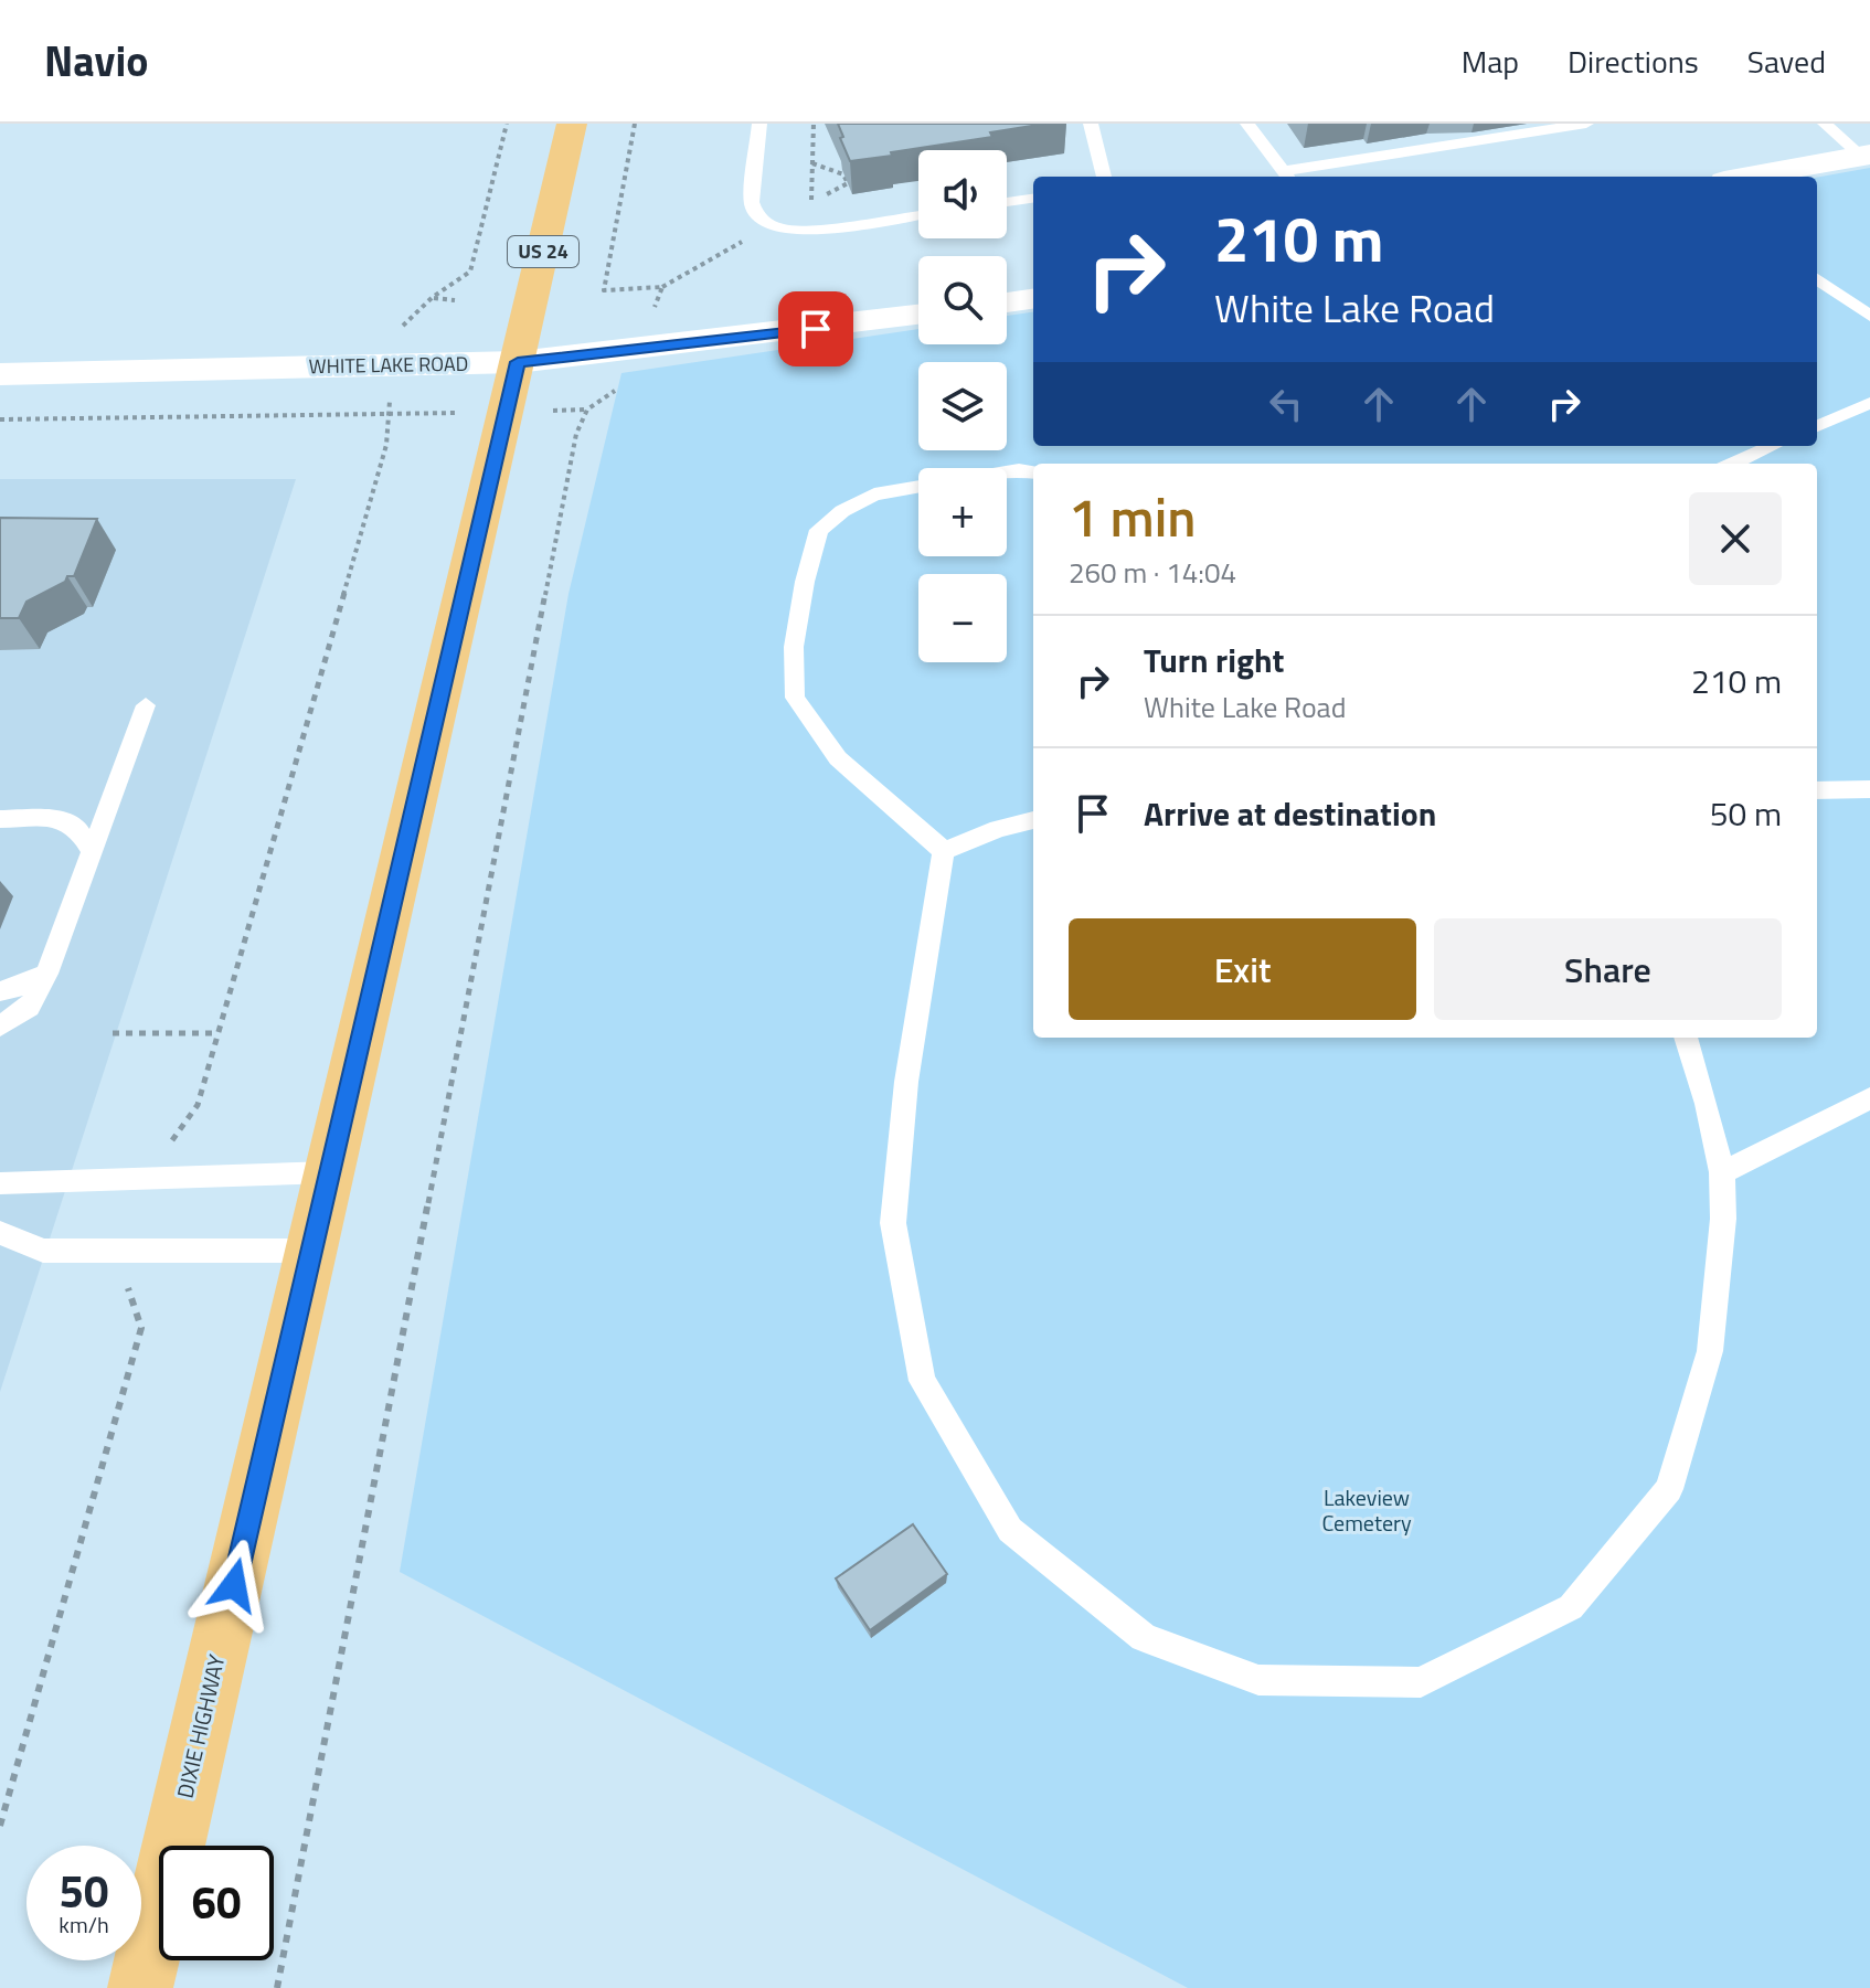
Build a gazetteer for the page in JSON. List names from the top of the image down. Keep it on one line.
{"streets":{"main road":["US 24","DIXIE HIGHWAY"],"street":["WHITE LAKE ROAD"]},"crossings":[["WHITE LAKE ROAD","DIXIE HIGHWAY"]],"parks":["Lakeview Cemetery"],"page":{"header":"Navio","nav":["Map","Directions","Saved"],"map_buttons":["+","−"],"turn":["210 m","White Lake Road"],"heading":["1 min","260 m · 14:04"],"list":[{"name":"Turn right","note":"White Lake Road","value":"210 m"},{"name":"Arrive at destination","value":"50 m"}],"buttons":["Exit","Share"],"speed":"50 km/h","limit":"60"}}
